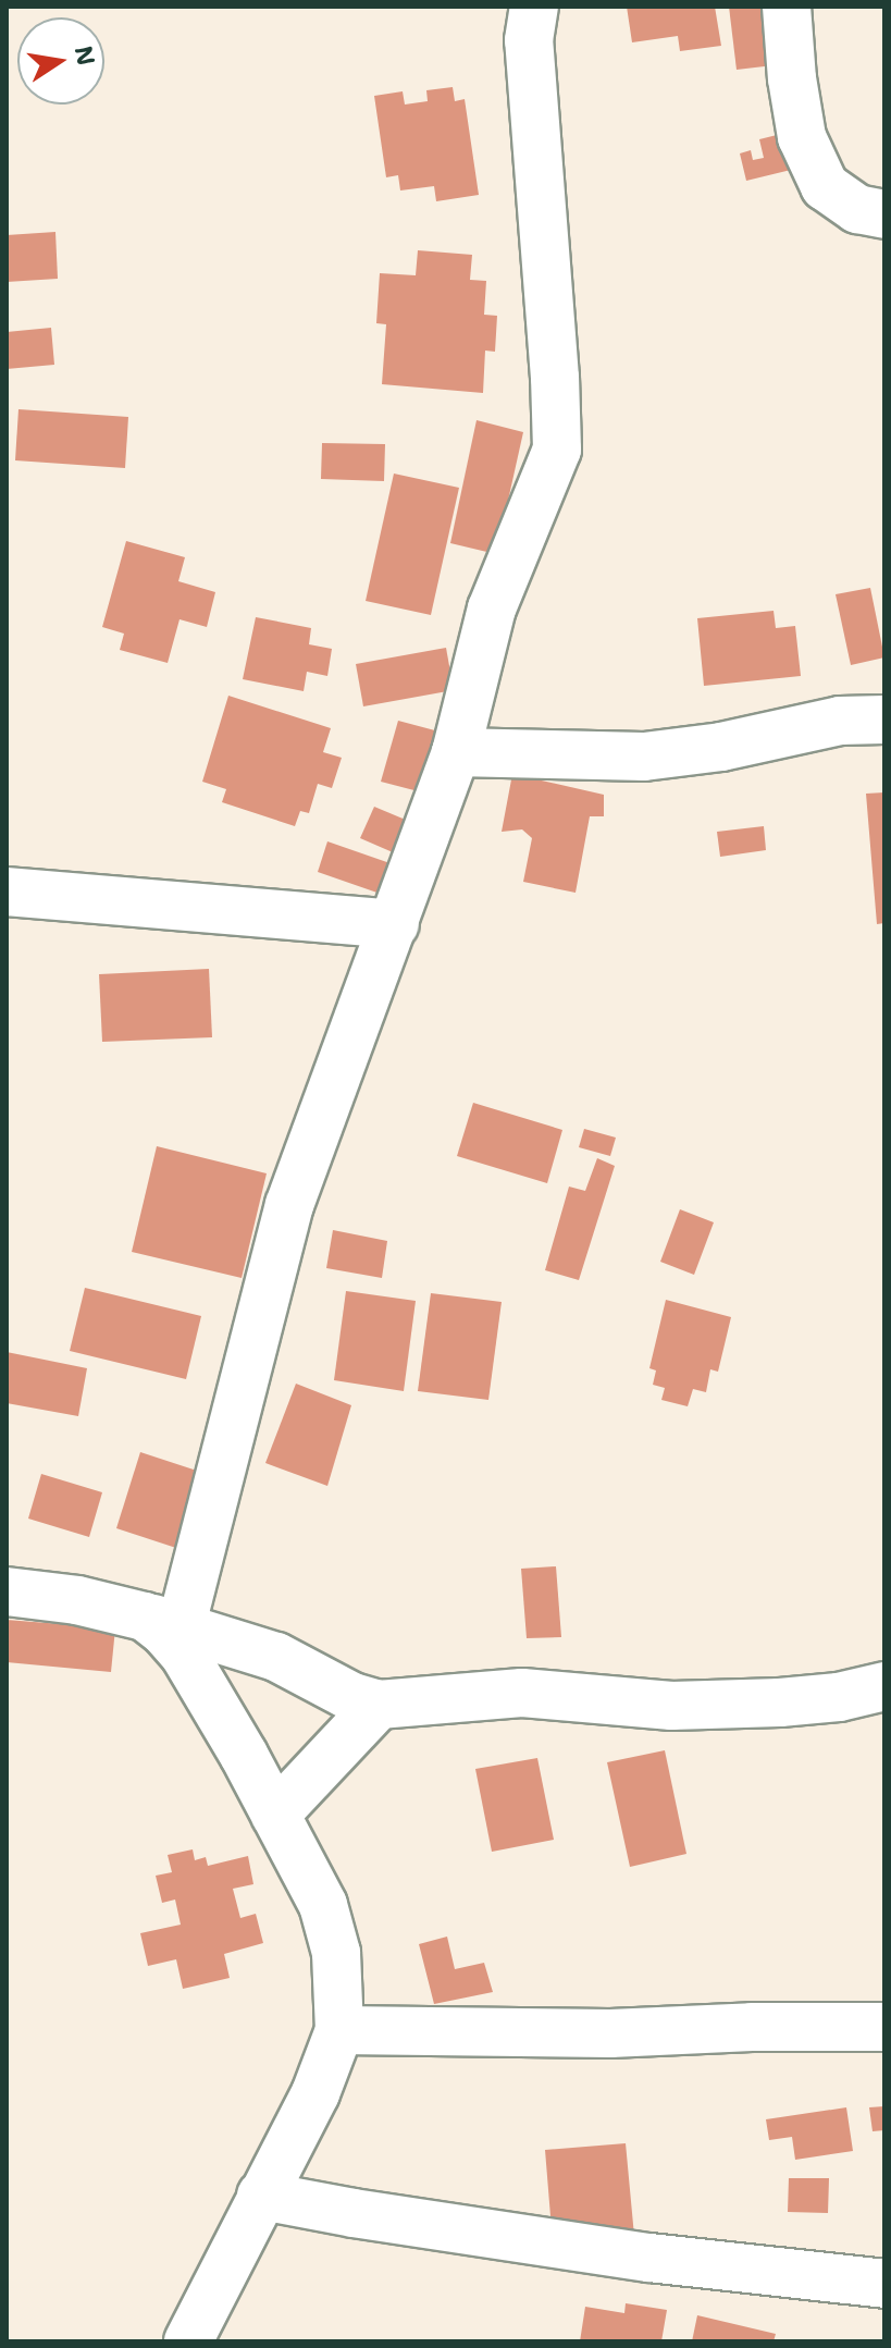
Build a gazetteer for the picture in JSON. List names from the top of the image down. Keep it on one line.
{"north":"right"}
